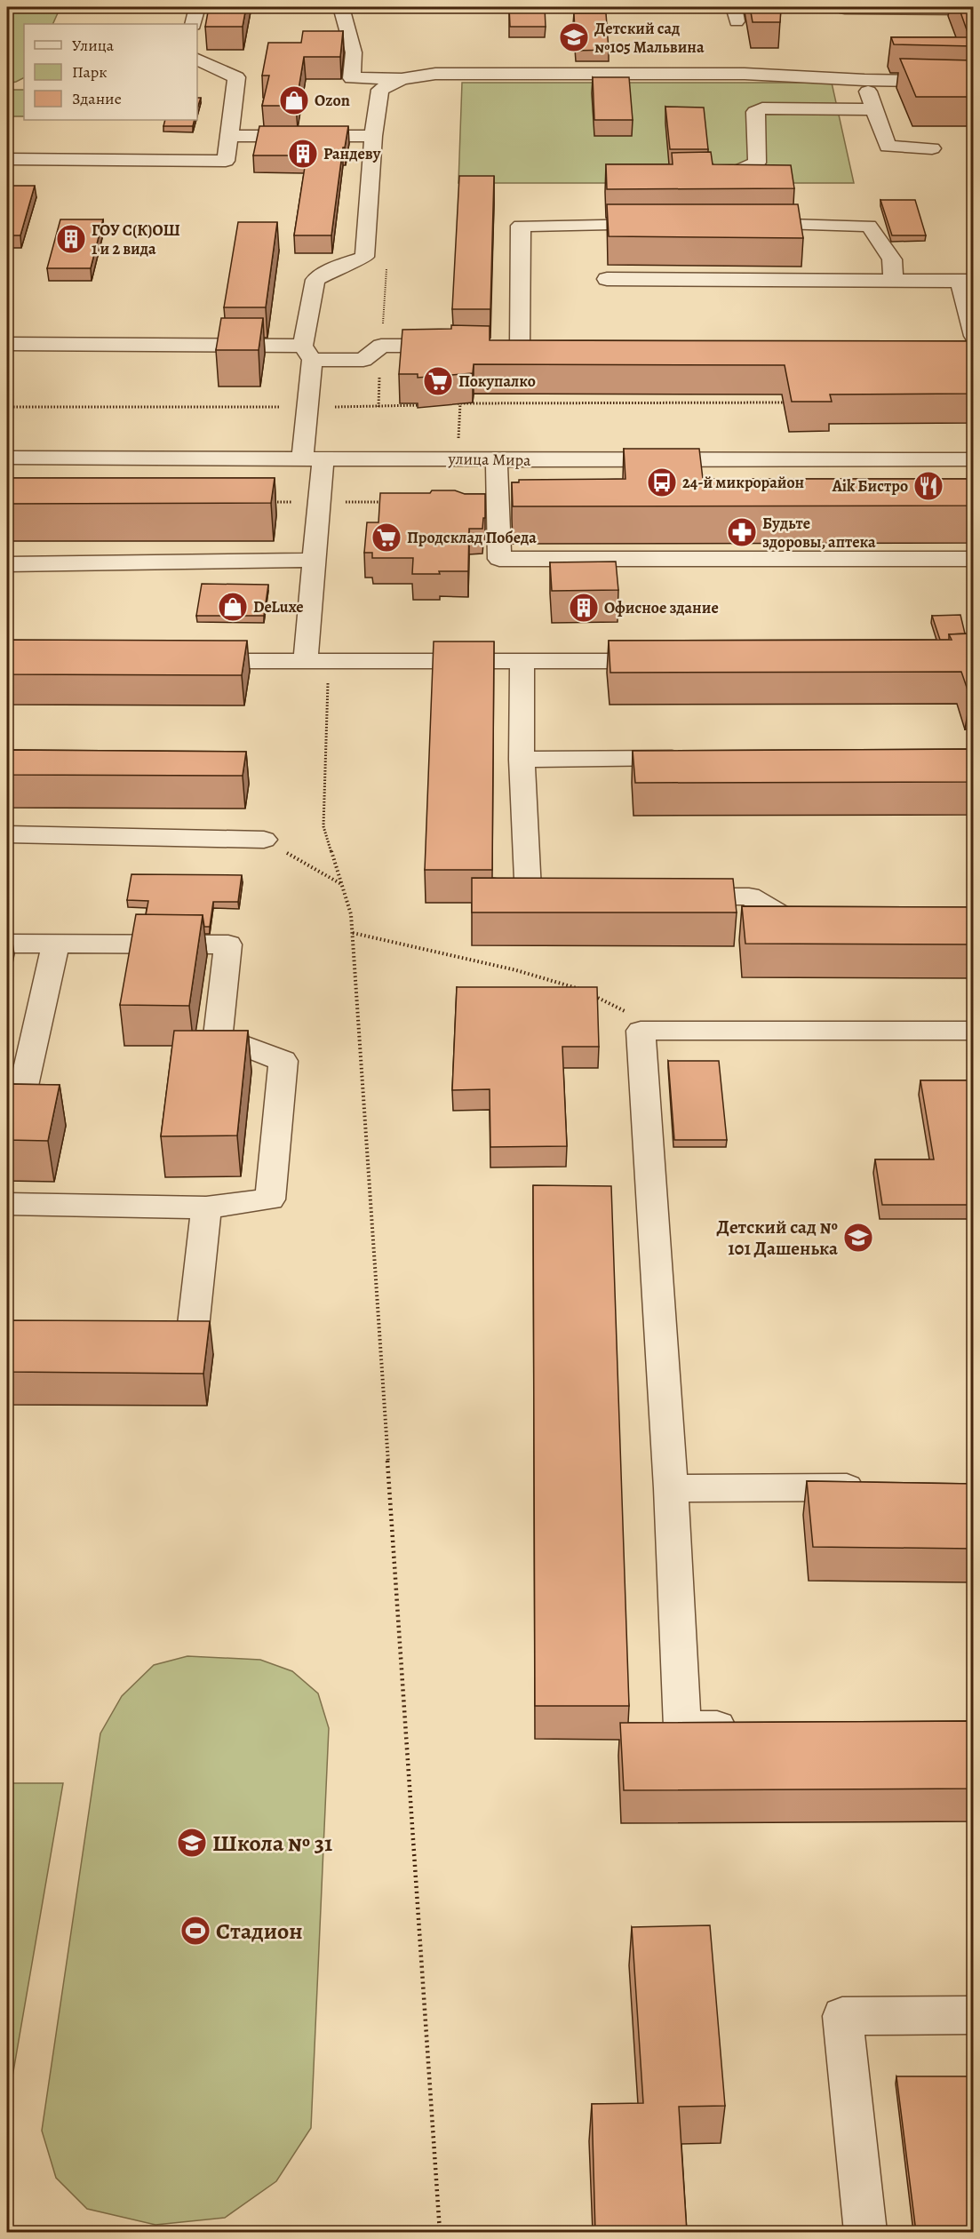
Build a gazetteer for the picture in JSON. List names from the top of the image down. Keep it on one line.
{"streets":{"street":["улица Мира"]},"places":{"school or university":["Детский сад №105 Мальвина","Детский сад № 101 Дашенька","Школа № 31"],"shop":["Ozon","DeLuxe"],"building":["Рандеву","ГОУ С(К)ОШ 1 и 2 вида","Офисное здание"],"supermarket":["Покупалко","Продсклад Победа"],"bus stop":["24-й микрорайон"],"restaurant":["Aik Бистро"],"pharmacy":["Будьте здоровы, аптека"],"sports":["Стадион"]},"legend":["Улица","Парк","Здание"]}
